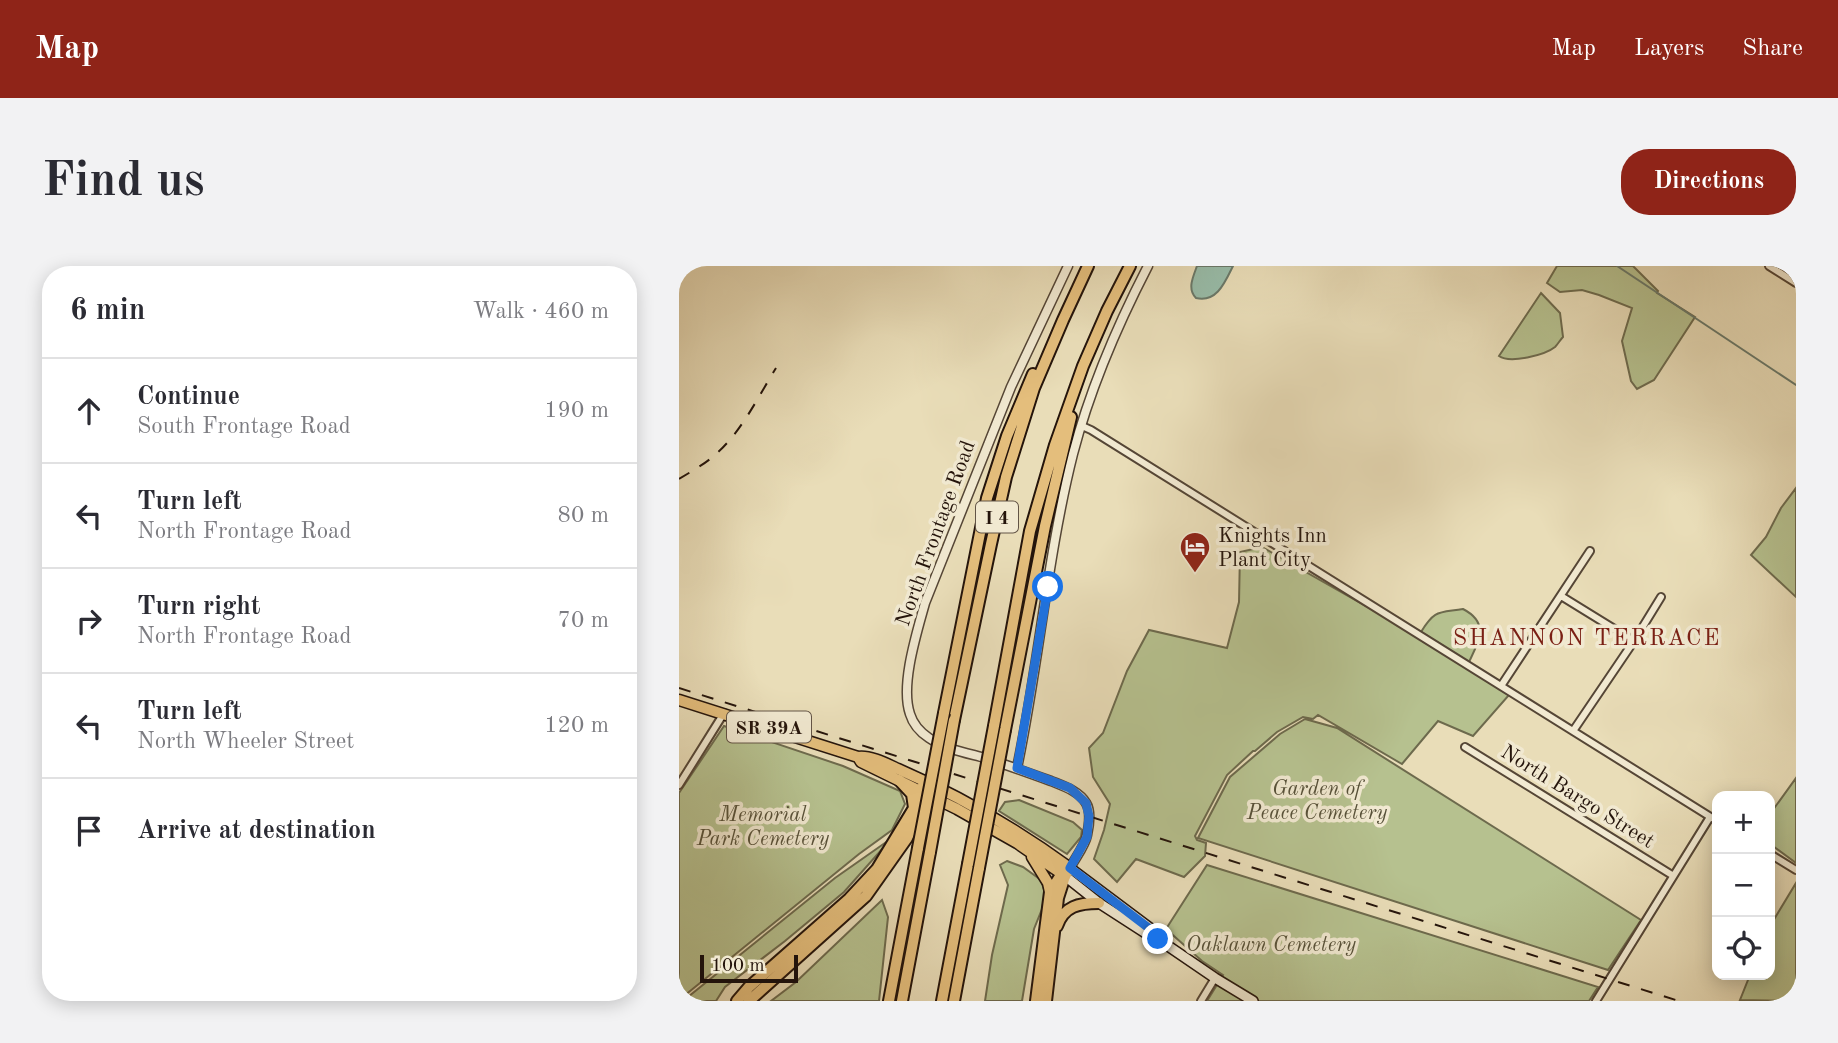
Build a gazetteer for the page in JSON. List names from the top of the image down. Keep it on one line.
{"streets":{"highway":["I 4"],"main road":["SR 39A"],"street":["North Frontage Road","North Bargo Street"]},"crossings":[["North Frontage Road","SR 39A"]],"districts":["SHANNON TERRACE"],"parks":["Garden of Peace Cemetery","Memorial Park Cemetery","Oaklawn Cemetery"],"places":{"hotel":["Knights Inn Plant City"]},"scale_bar":"100 m","page":{"header":"Map","nav":["Map","Layers","Share"],"buttons":"Directions","title":"Find us","heading":["6 min","Walk · 460 m"],"list":[["Continue","South Frontage Road","190 m"],["Turn left","North Frontage Road","80 m"],["Turn right","North Frontage Road","70 m"],["Turn left","North Wheeler Street","120 m"],"Arrive at destination"],"map_buttons":["+","−"],"scale":"100 m"}}
